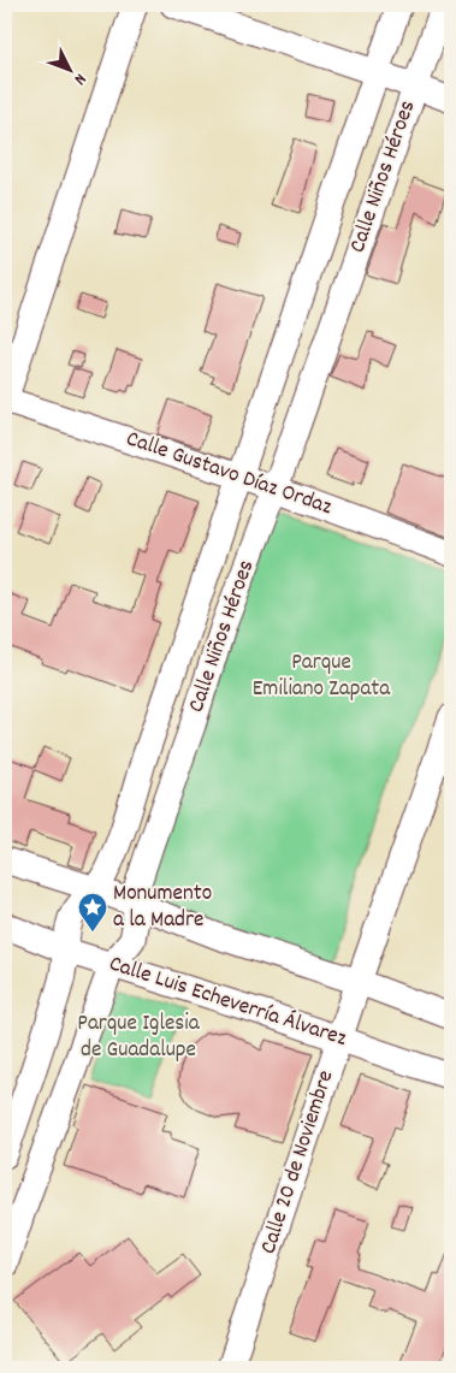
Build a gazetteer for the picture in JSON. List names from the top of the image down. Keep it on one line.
{"streets":{"street":["Calle Niños Héroes","Calle Gustavo Díaz Ordaz","Calle Luis Echeverría Álvarez","Calle 20 de Noviembre"]},"crossings":[["Calle Niños Héroes","Calle Gustavo Díaz Ordaz"],["Calle Niños Héroes","Calle Luis Echeverría Álvarez"],["Calle Luis Echeverría Álvarez","Calle 20 de Noviembre"]],"parks":["Parque Emiliano Zapata","Parque Iglesia de Guadalupe"],"places":{"place":["Monumento a la Madre"]},"north":"bottom right"}
